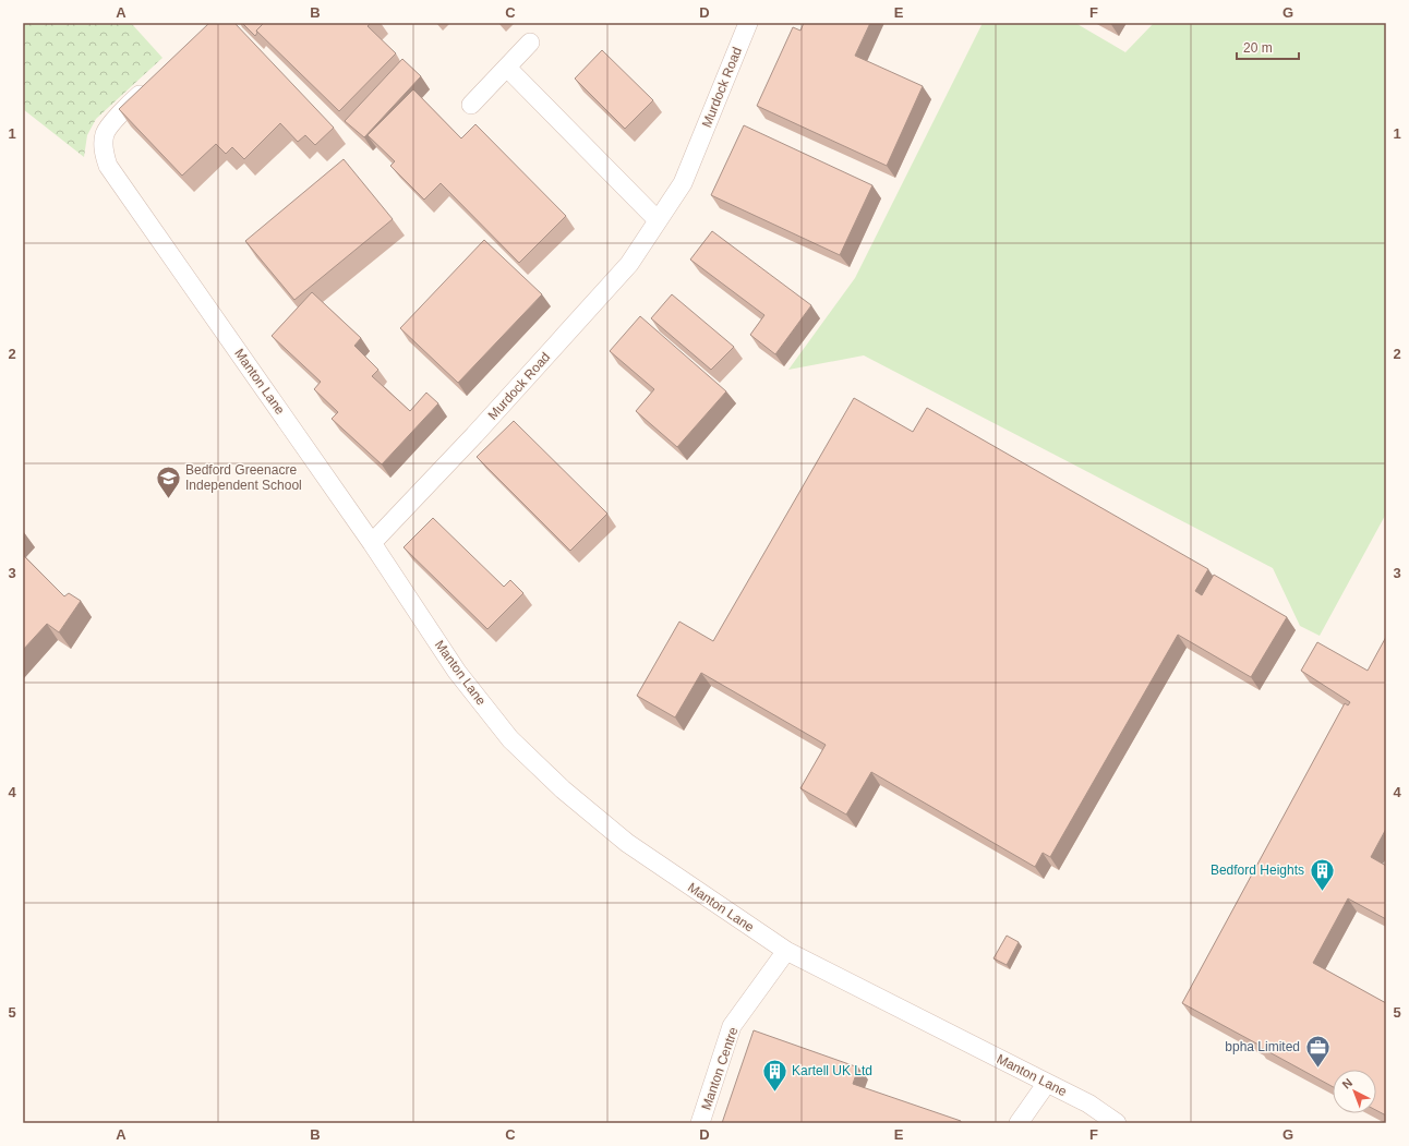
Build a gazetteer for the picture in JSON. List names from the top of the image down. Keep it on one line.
{"streets":{"street":["Murdock Road","Manton Lane","Manton Centre"]},"crossings":[["Murdock Road","Manton Lane"],["Manton Lane","Manton Centre"]],"places":{"school or university":["Bedford Greenacre Independent School"],"building":["Bedford Heights","Kartell UK Ltd"],"office":["bpha Limited"]},"scale_bar":"20 m","north":"top left","grid":{"columns":["A","B","C","D","E","F","G"],"rows":["1","2","3","4","5"]}}
